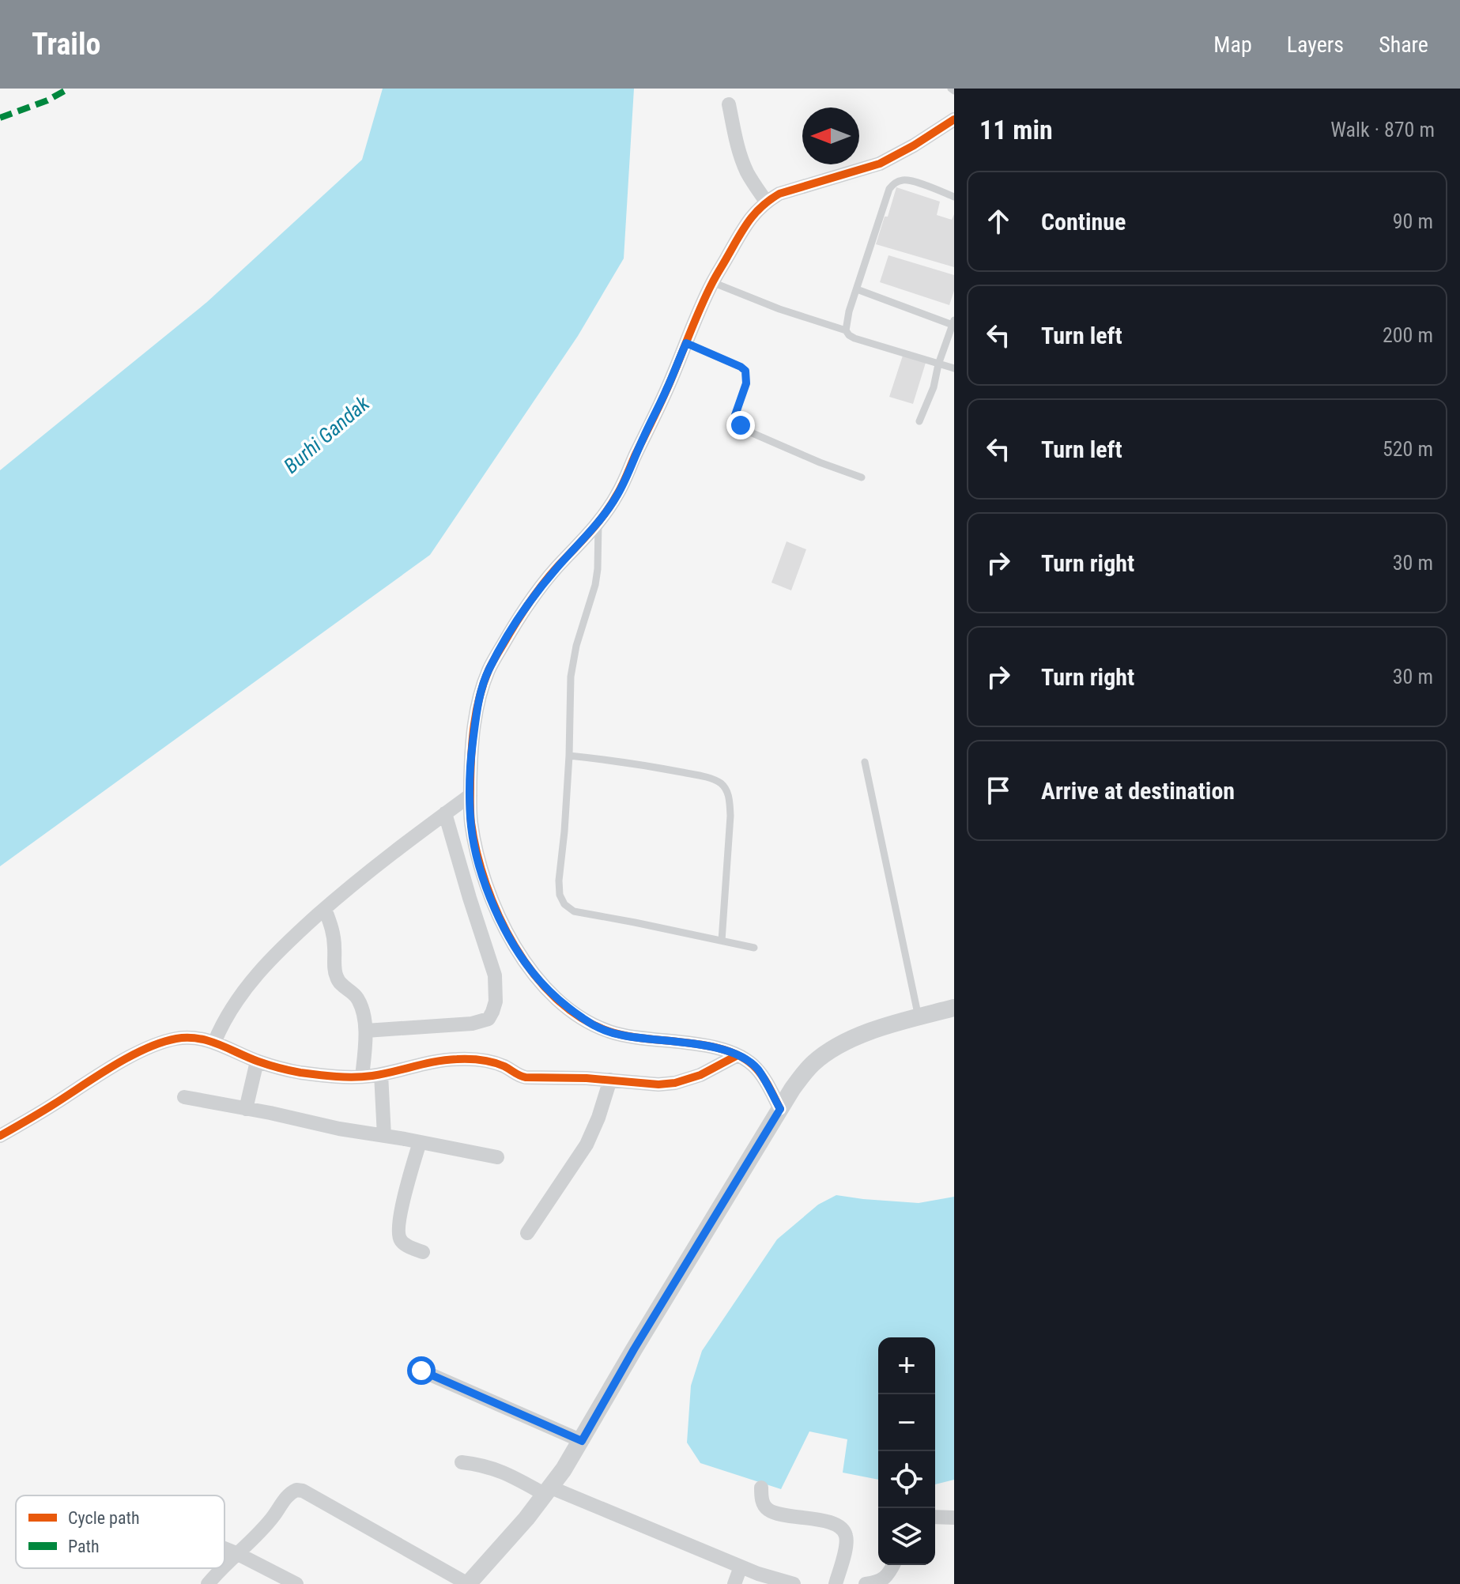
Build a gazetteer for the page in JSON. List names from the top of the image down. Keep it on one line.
{"water":["Burhi Gandak"],"legend":["Cycle path","Path"],"north":"left","page":{"header":"Trailo","nav":["Map","Layers","Share"],"heading":["11 min","Walk · 870 m"],"list":[["Continue","90 m"],["Turn left","200 m"],["Turn left","520 m"],["Turn right","30 m"],["Turn right","30 m"],"Arrive at destination"],"map_buttons":["+","−"]}}
